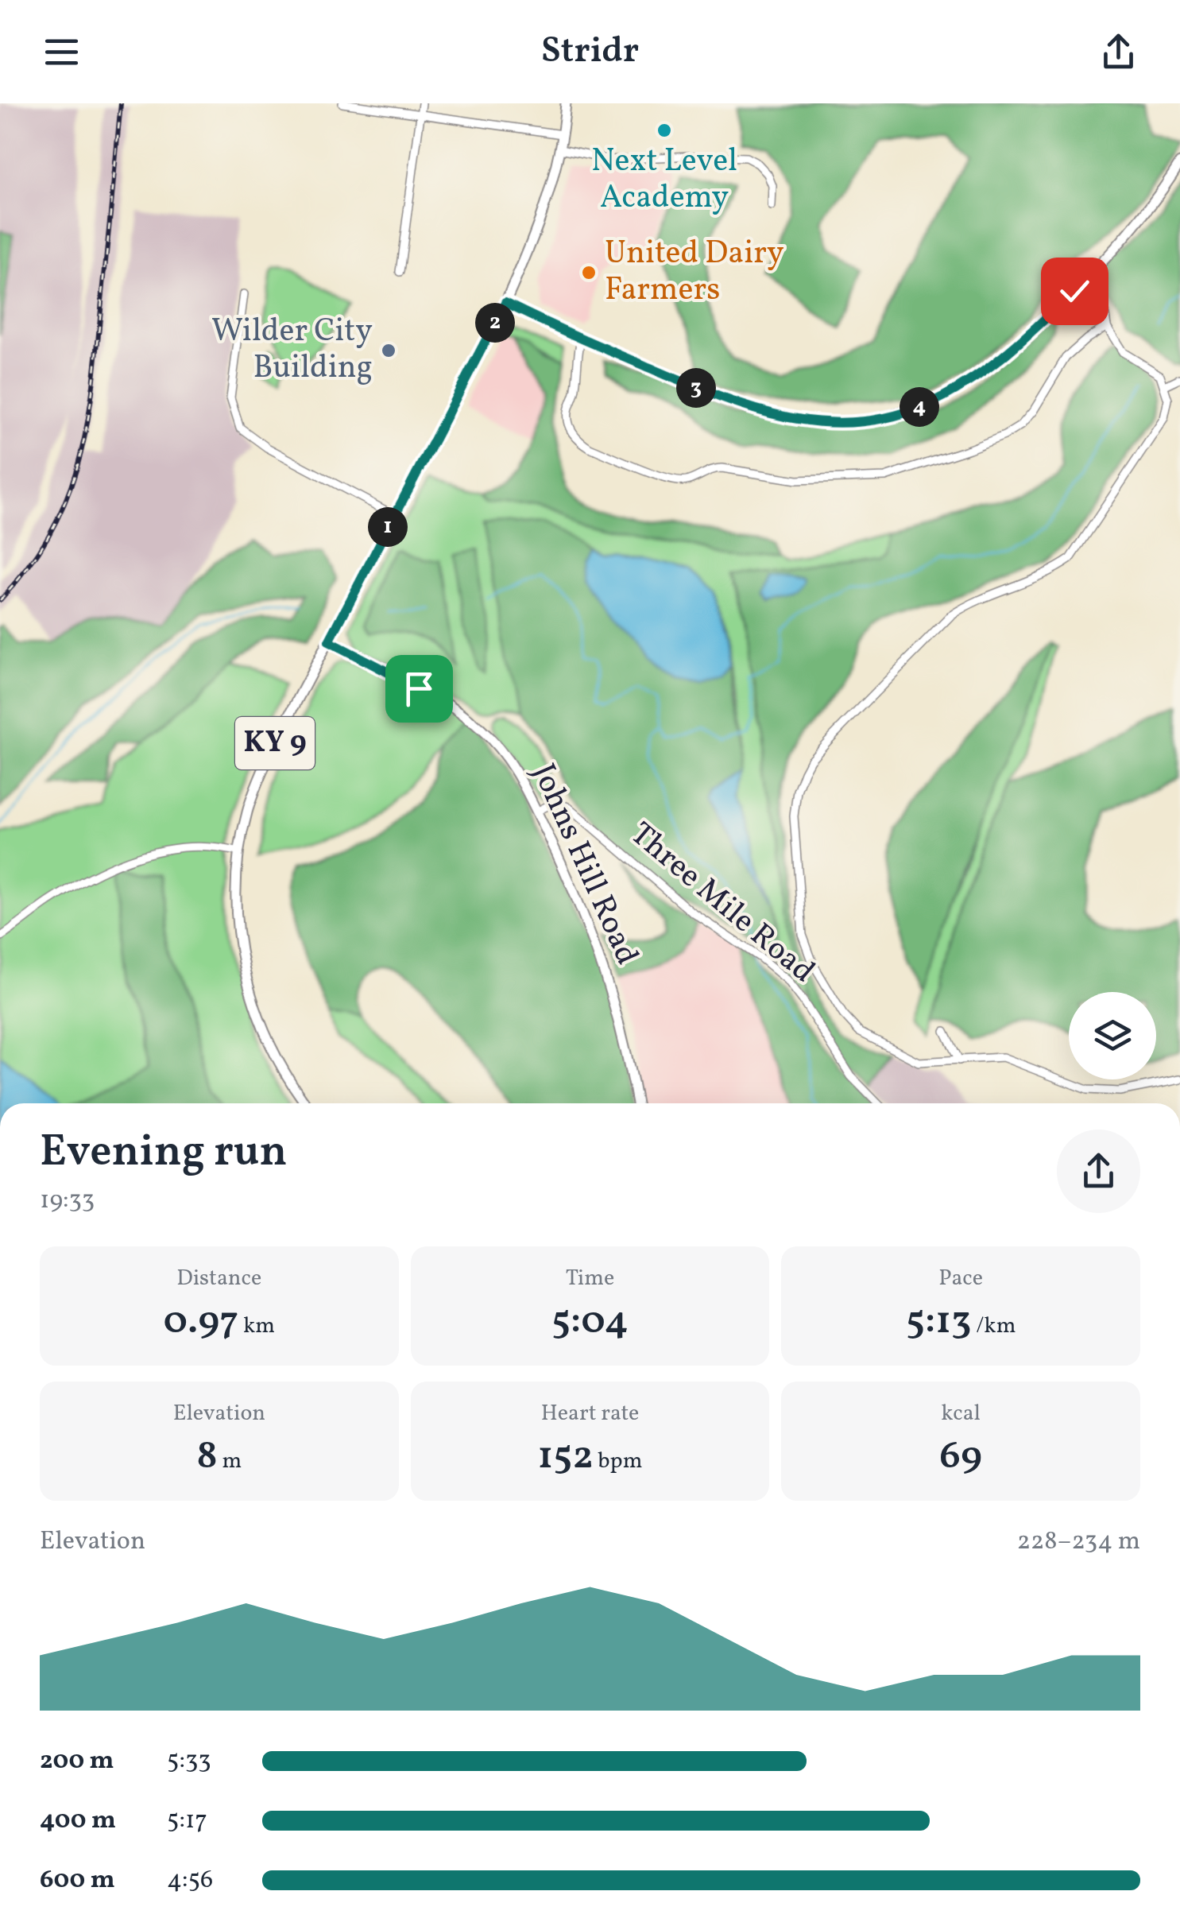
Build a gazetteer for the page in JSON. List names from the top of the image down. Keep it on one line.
{"streets":{"main road":["KY 9","Johns Hill Road"],"street":["Three Mile Road"]},"crossings":[["KY 9","Johns Hill Road"],["Johns Hill Road","Three Mile Road"]],"places":["Next Level Academy","United Dairy Farmers","Wilder City Building"],"page":{"header":"Stridr","pins":["2","3","4","1"],"heading":["Evening run","19:33"],"stats":[["Distance","0.97 km"],["Time","5:04"],["Pace","5:13 /km"],["Elevation","8 m"],["Heart rate","152 bpm"],["kcal","69"]],"chart":["Elevation","228–234 m"],"list":[{"name":"200 m","note":"5:33"},{"name":"400 m","note":"5:17"},{"name":"600 m","note":"4:56"}]}}
